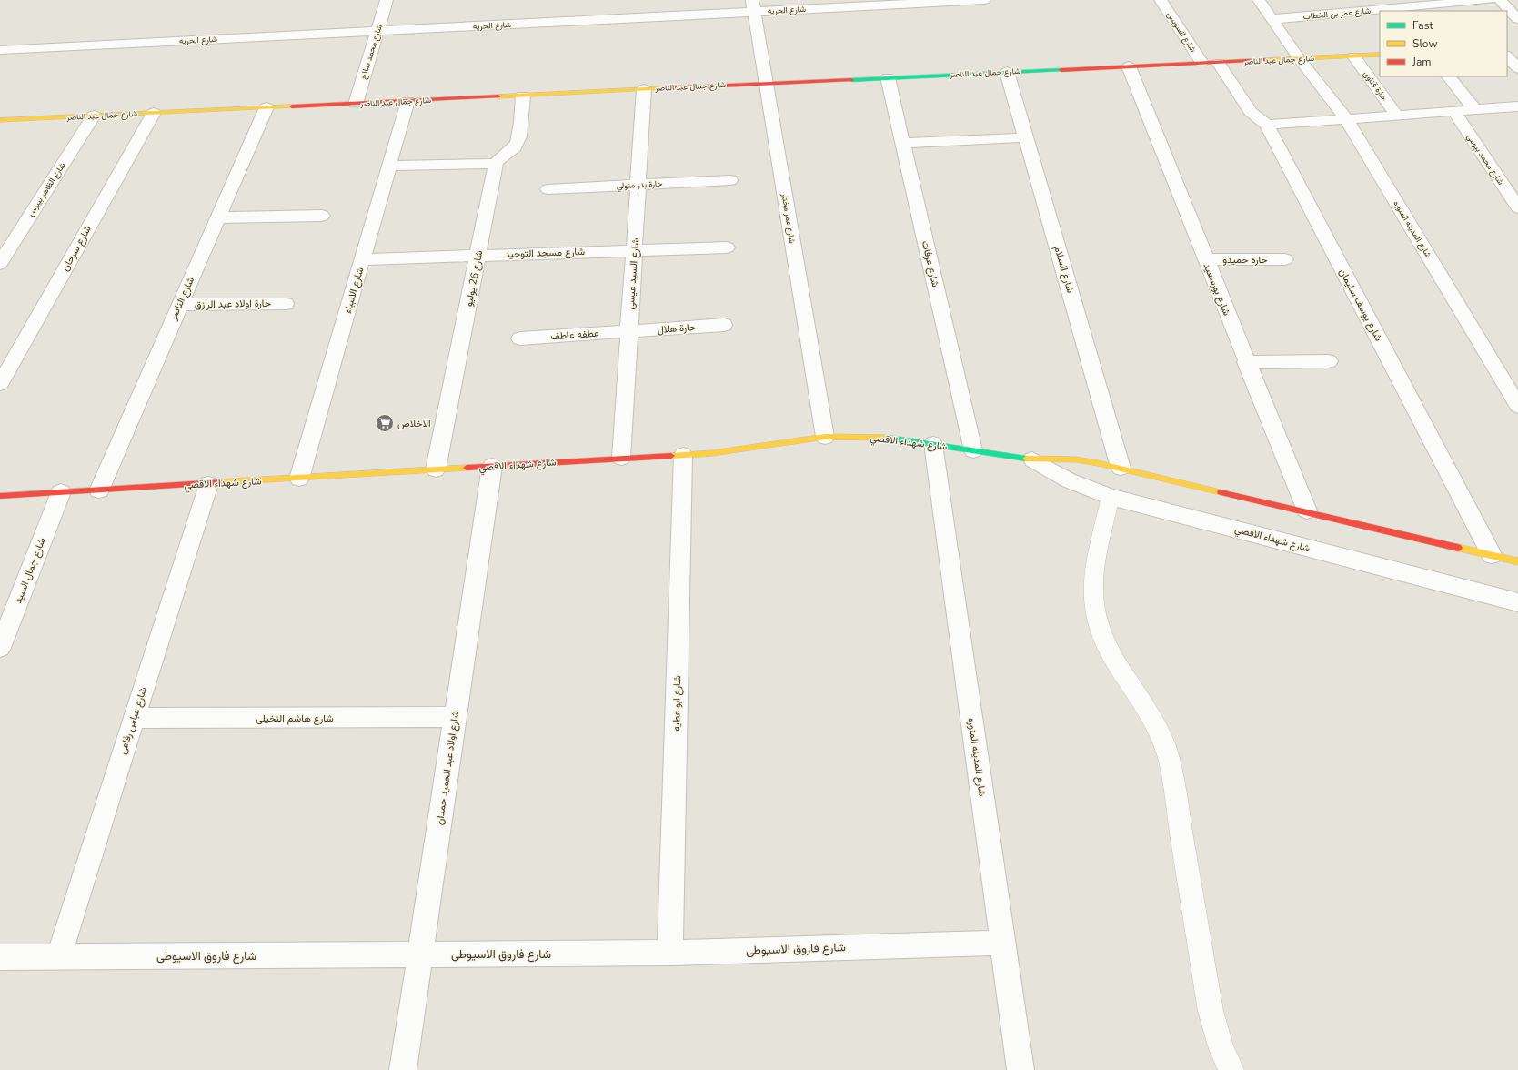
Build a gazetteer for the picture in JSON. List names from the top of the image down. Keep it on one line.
{"streets":{"street":["شارع الحريه","شارع عمر بن الخطاب","شارع السويس","شارع محمد صلاح","شارع جمال عبد الناصر","حارة قناوي","شارع محمد بيومي","حارة بدر متولي","شارع الظاهر بيبرس","شارع عمر مختار","شارع المدينه المنوره","شارع سرحان","شارع مسجد التوحيد","حارة حميدو","شارع عرفات","شارع السلام","شارع السيد عيسى","شارع 26 يوليو","شارع بورسعيد","شارع الانبياء","شارع الناصر","حارة اولاد عبد الرازق","شارع يوسف سليمان","حارة هلال","عطفه عاطف","شارع شهداء الاقصي","شارع جمال السيد","شارع ابو عطيه","شارع هاشم النخيلى","شارع عباس رفاعى","شارع اولاد عبد الحميد حمدان","شارع فاروق الاسيوطى"]},"crossings":[["شارع الحريه","شارع محمد صلاح"],["شارع الحريه","شارع عمر مختار"],["شارع عمر بن الخطاب","شارع المدينه المنوره"],["شارع السويس","شارع جمال عبد الناصر"],["شارع محمد صلاح","شارع جمال عبد الناصر"],["شارع جمال عبد الناصر","حارة قناوي"],["شارع جمال عبد الناصر","شارع الظاهر بيبرس"],["شارع جمال عبد الناصر","شارع عمر مختار"],["شارع جمال عبد الناصر","شارع المدينه المنوره"],["شارع جمال عبد الناصر","شارع سرحان"],["شارع جمال عبد الناصر","شارع عرفات"],["شارع جمال عبد الناصر","شارع السلام"],["شارع جمال عبد الناصر","شارع السيد عيسى"],["شارع جمال عبد الناصر","شارع بورسعيد"],["شارع جمال عبد الناصر","شارع الانبياء"],["شارع جمال عبد الناصر","شارع الناصر"],["شارع جمال عبد الناصر","شارع يوسف سليمان"],["حارة بدر متولي","شارع السيد عيسى"],["شارع عمر مختار","شارع شهداء الاقصي"],["شارع المدينه المنوره","شارع شهداء الاقصي"],["شارع المدينه المنوره","شارع فاروق الاسيوطى"],["شارع مسجد التوحيد","شارع السيد عيسى"],["شارع مسجد التوحيد","شارع 26 يوليو"],["شارع مسجد التوحيد","شارع الانبياء"],["حارة حميدو","شارع بورسعيد"],["شارع عرفات","شارع شهداء الاقصي"],["شارع السلام","شارع شهداء الاقصي"],["شارع السيد عيسى","حارة هلال"],["شارع السيد عيسى","عطفه عاطف"],["شارع السيد عيسى","شارع شهداء الاقصي"],["شارع 26 يوليو","شارع شهداء الاقصي"],["شارع بورسعيد","شارع شهداء الاقصي"],["شارع الانبياء","شارع شهداء الاقصي"],["شارع الناصر","حارة اولاد عبد الرازق"],["شارع الناصر","شارع شهداء الاقصي"],["شارع يوسف سليمان","شارع شهداء الاقصي"],["حارة هلال","عطفه عاطف"],["شارع شهداء الاقصي","شارع جمال السيد"],["شارع شهداء الاقصي","شارع ابو عطيه"],["شارع شهداء الاقصي","شارع عباس رفاعى"],["شارع شهداء الاقصي","شارع اولاد عبد الحميد حمدان"],["شارع ابو عطيه","شارع فاروق الاسيوطى"],["شارع هاشم النخيلى","شارع عباس رفاعى"],["شارع هاشم النخيلى","شارع اولاد عبد الحميد حمدان"],["شارع عباس رفاعى","شارع فاروق الاسيوطى"],["شارع اولاد عبد الحميد حمدان","شارع فاروق الاسيوطى"]],"places":{"supermarket":["الاخلاص"]},"legend":["Fast","Slow","Jam"]}
